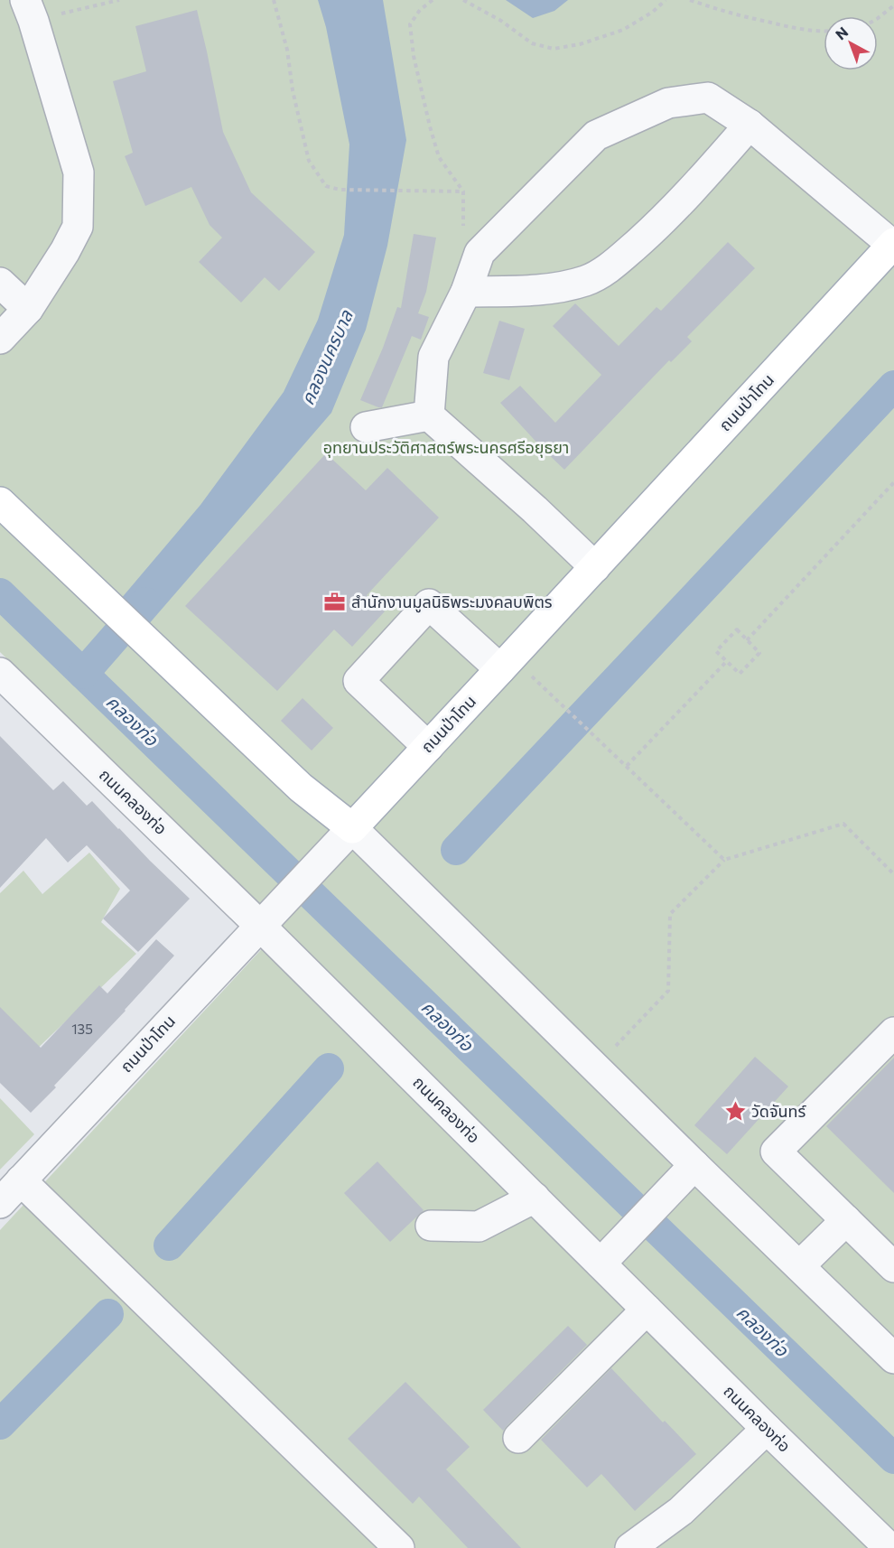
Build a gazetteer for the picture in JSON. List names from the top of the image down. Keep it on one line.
{"streets":{"main road":["ถนนป่าโทน"],"street":["ถนนคลองท่อ"]},"crossings":[["ถนนป่าโทน","ถนนคลองท่อ"]],"water":["คลองนครบาล","คลองท่อ"],"parks":["อุทยานประวัติศาสตร์พระนครศรีอยุธยา"],"places":{"office":["สำนักงานมูลนิธิพระมงคลบพิตร"],"place":["วัดจันทร์"]},"house_numbers":["135"],"north":"top left"}
